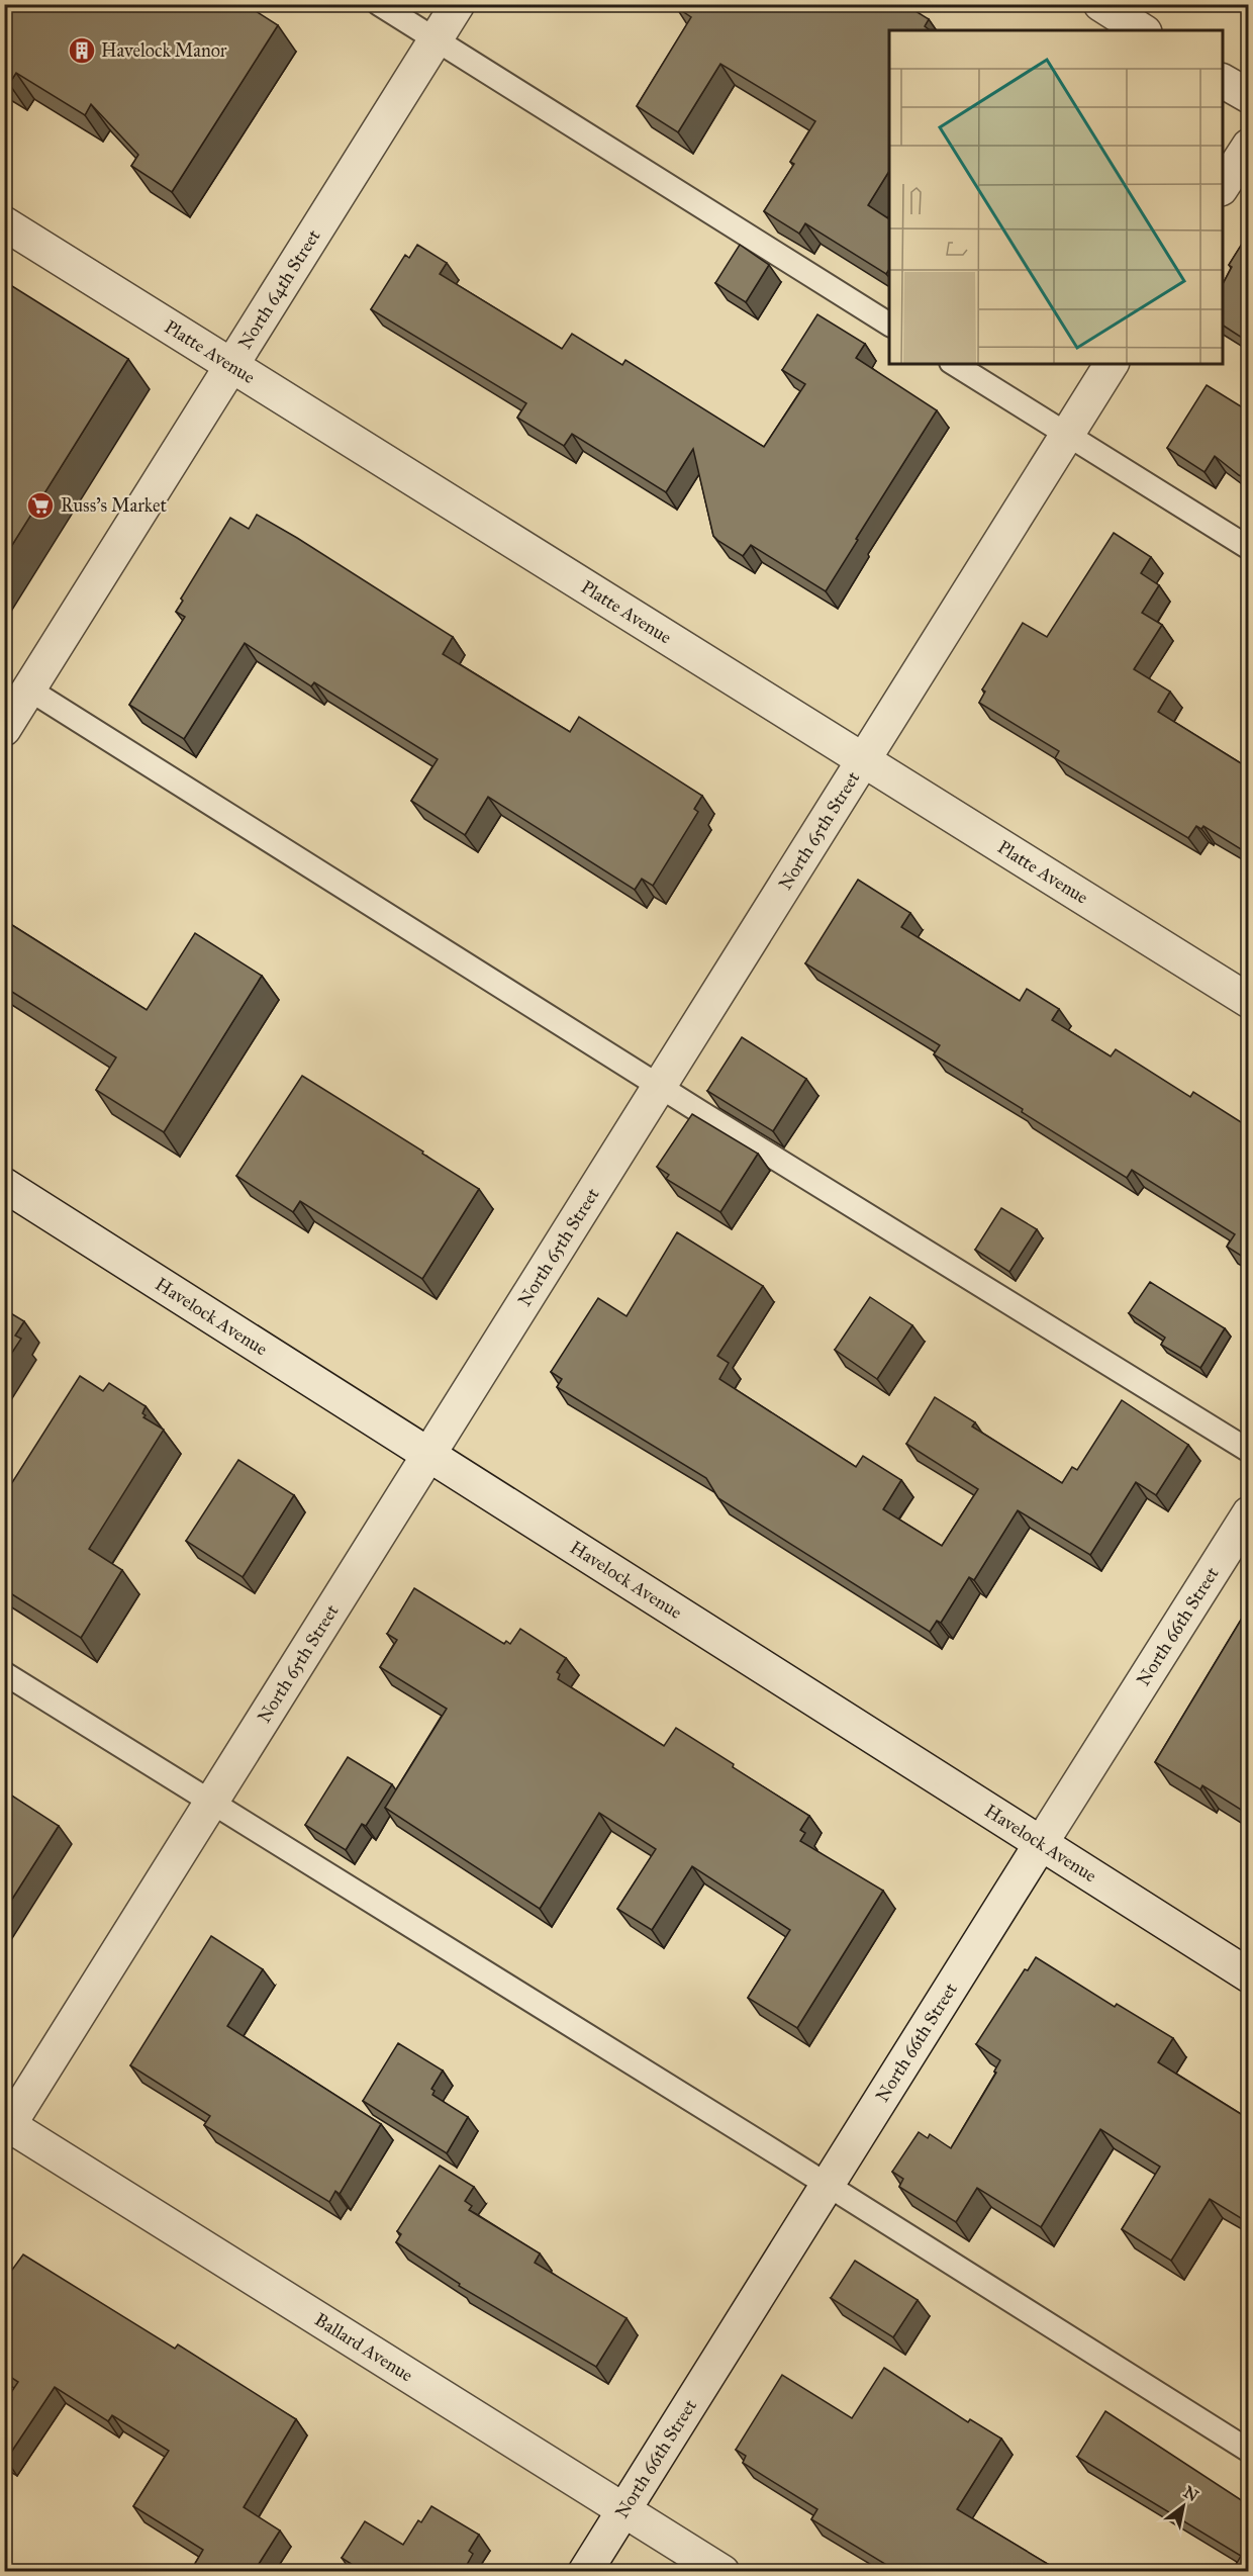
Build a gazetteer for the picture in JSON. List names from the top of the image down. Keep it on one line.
{"streets":{"street":["North 64th Street","Platte Avenue","North 65th Street","Havelock Avenue","North 66th Street","Ballard Avenue"]},"crossings":[["North 64th Street","Platte Avenue"],["Platte Avenue","North 65th Street"],["North 65th Street","Havelock Avenue"],["North 65th Street","Ballard Avenue"],["Havelock Avenue","North 66th Street"],["North 66th Street","Ballard Avenue"]],"places":{"building":["Havelock Manor"],"supermarket":["Russ's Market"]},"north":"top right"}
